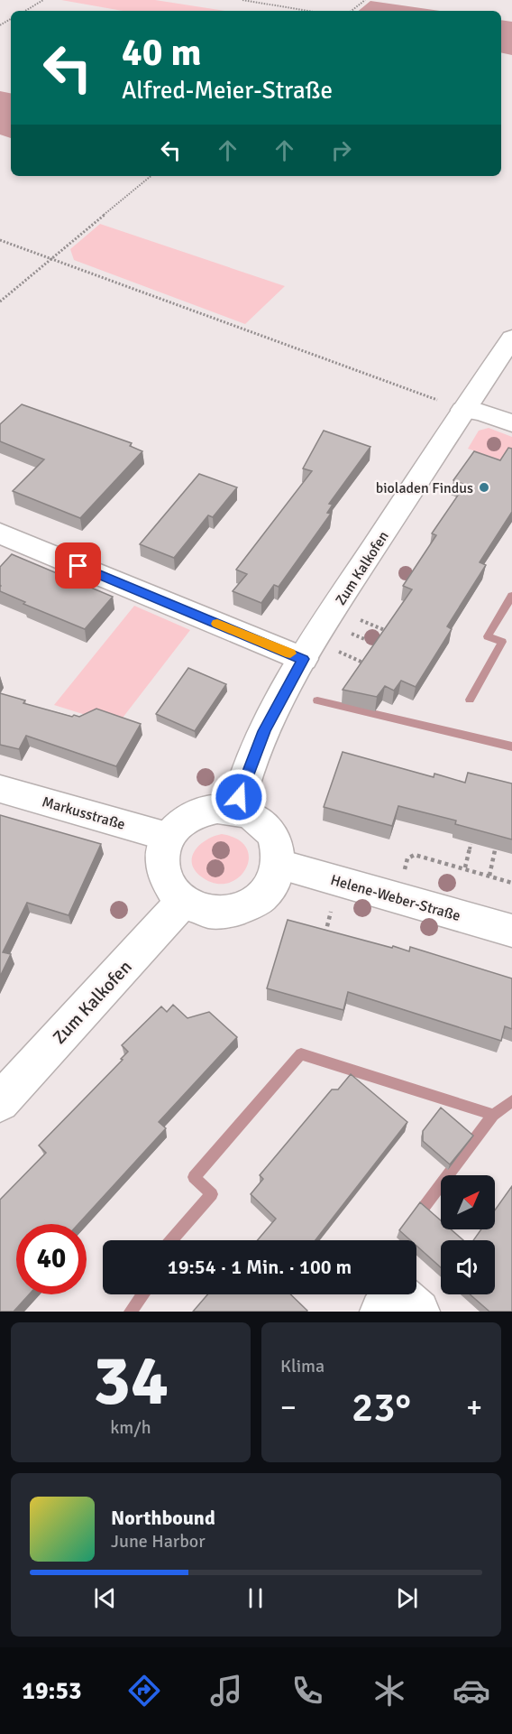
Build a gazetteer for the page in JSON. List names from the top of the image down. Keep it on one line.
{"streets":{"street":["Zum Kalkofen","Markusstraße","Helene-Weber-Straße"]},"crossings":[["Zum Kalkofen","Markusstraße"],["Zum Kalkofen","Helene-Weber-Straße"],["Markusstraße","Helene-Weber-Straße"]],"places":["bioladen Findus"],"north":"top right","page":{"turn":["40 m","Alfred-Meier-Straße"],"limit":"40","trip":"19:54 · 1 Min. · 100 m","tile":[["34","km/h"],"Klima"],"heat":["−","23°","+"],"song":["Northbound","June Harbor"],"tabs":"19:53"}}
